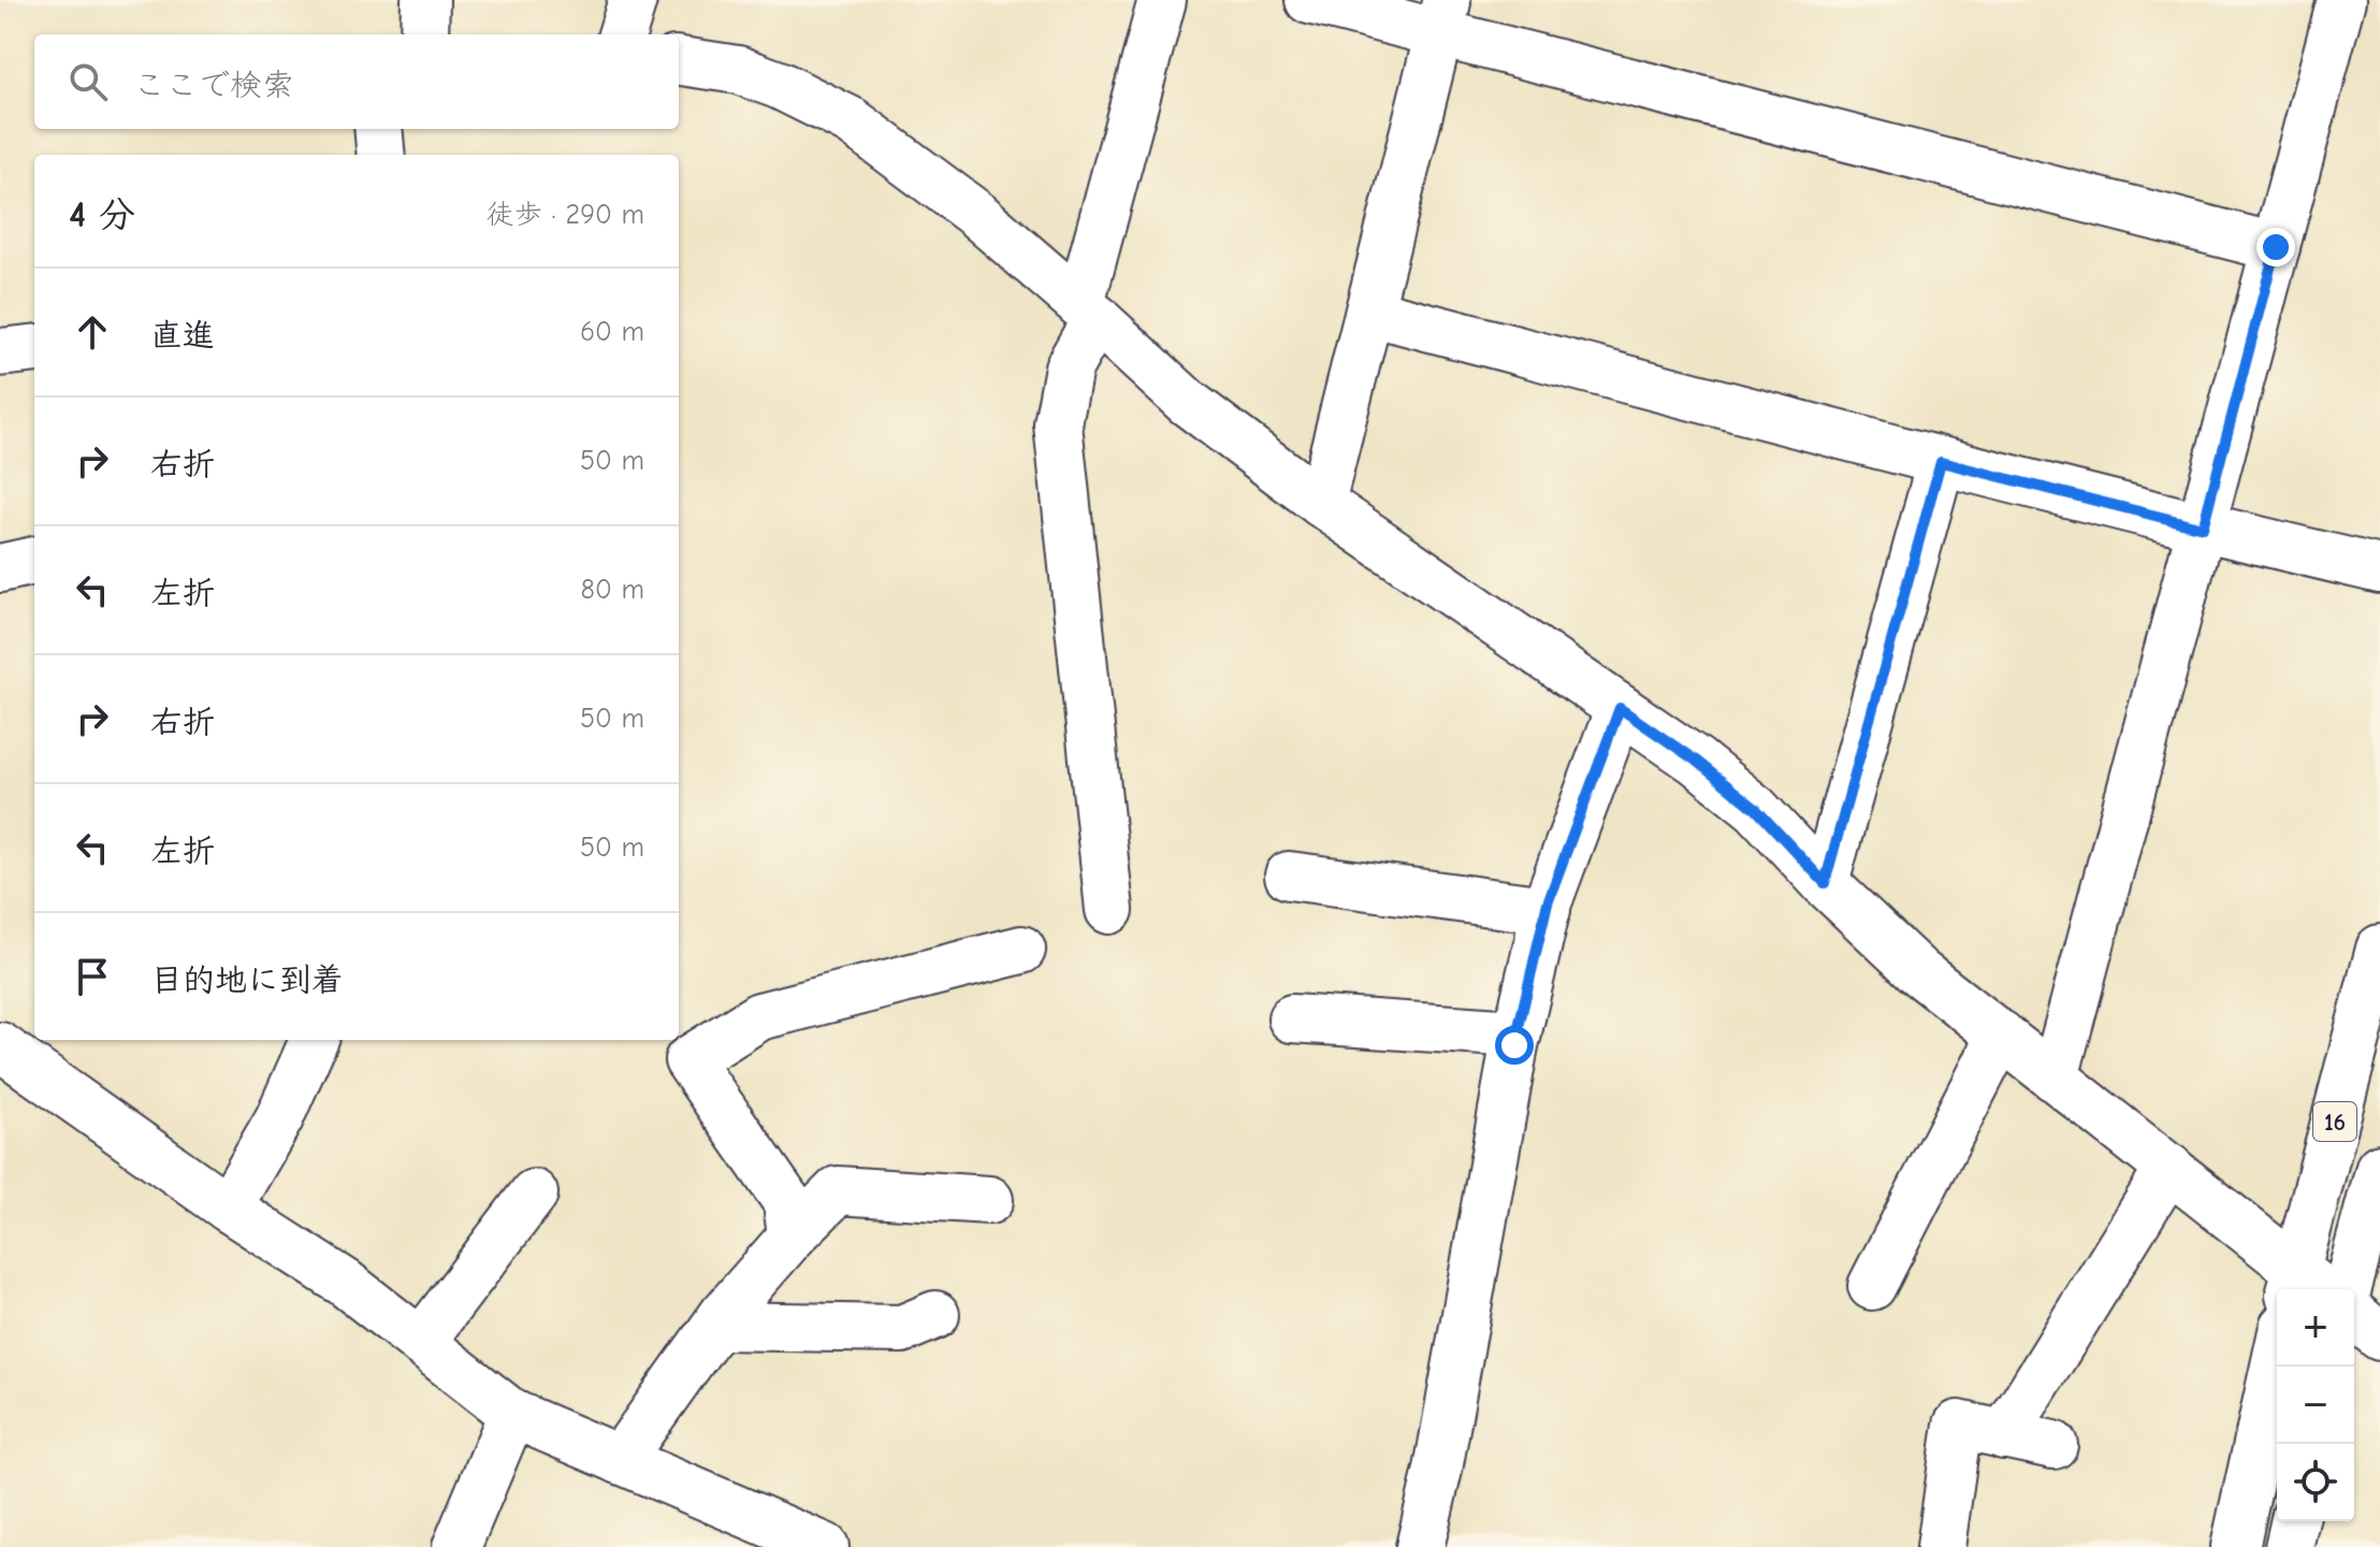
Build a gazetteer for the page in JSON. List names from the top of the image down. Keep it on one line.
{"streets":{"main road":["16"]},"page":{"search":"ここで検索","heading":["4 分","徒歩 · 290 m"],"list":[["直進","60 m"],["右折","50 m"],["左折","80 m"],["右折","50 m"],["左折","50 m"],"目的地に到着"],"map_buttons":["+","−"]}}
